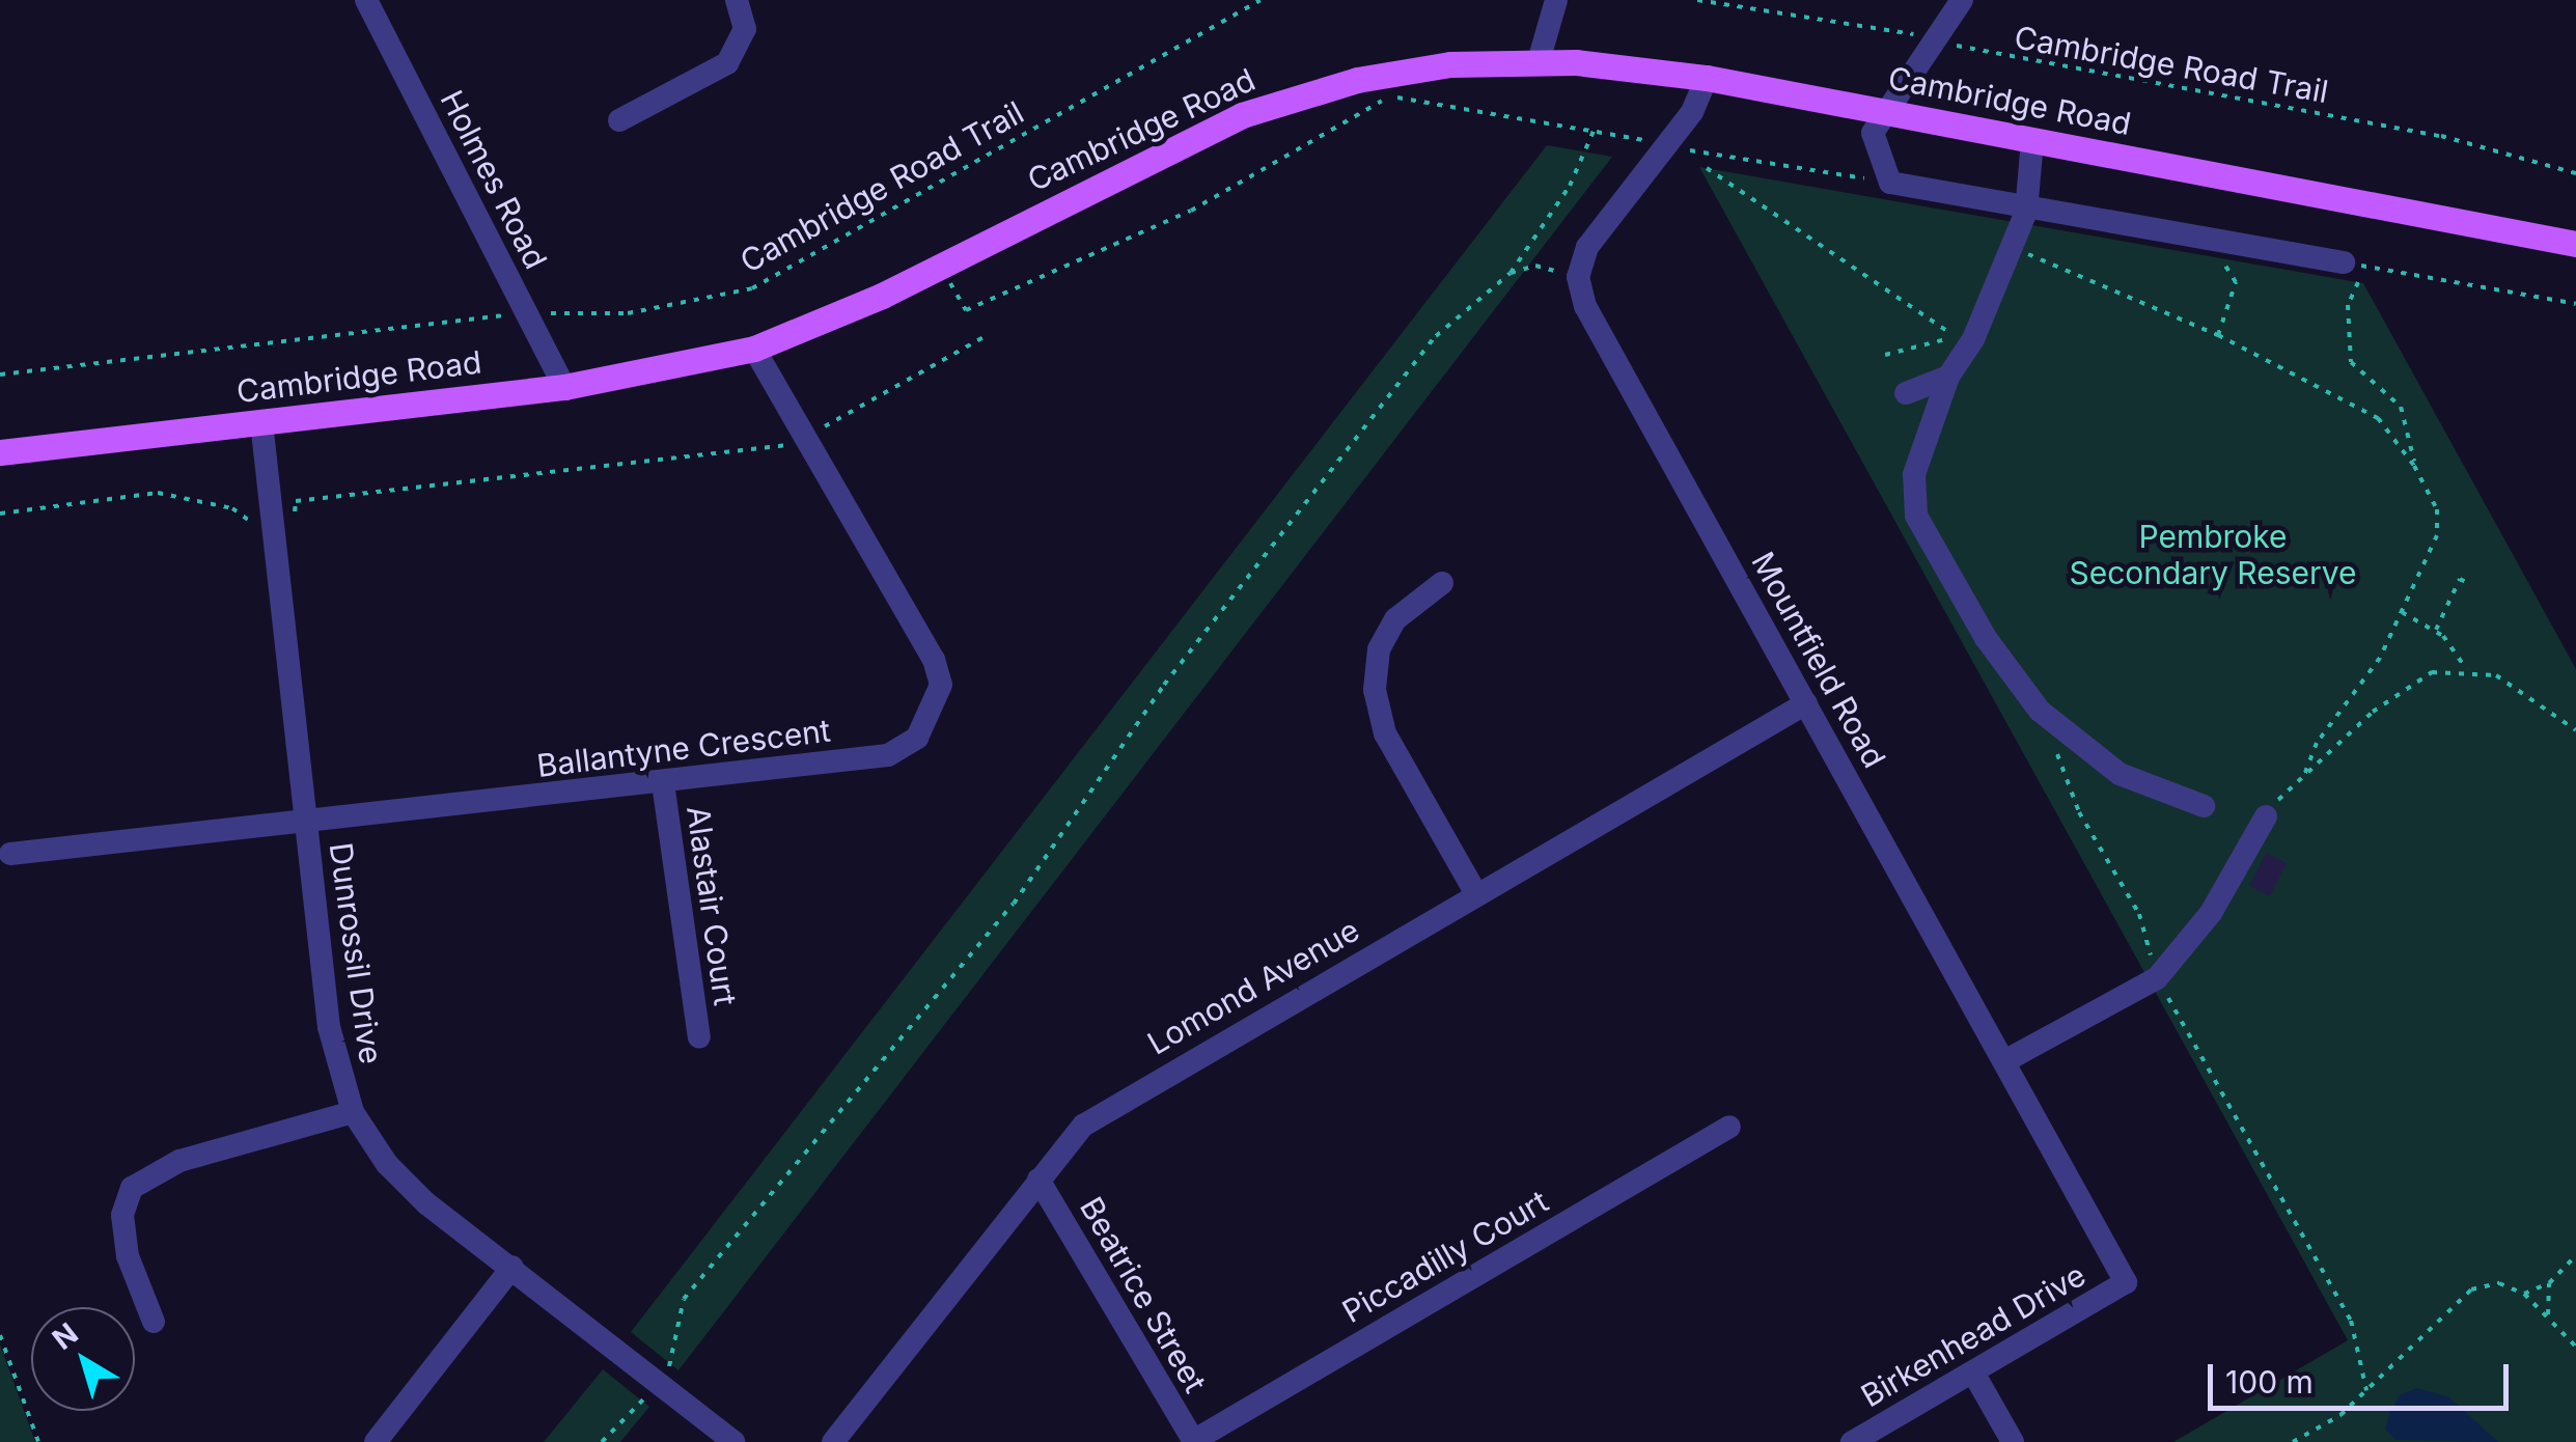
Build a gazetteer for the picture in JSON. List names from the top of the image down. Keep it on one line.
{"streets":{"main road":["Cambridge Road"],"street":["Holmes Road","Mountfield Road","Ballantyne Crescent","Alastair Court","Dunrossil Drive","Lomond Avenue","Piccadilly Court","Beatrice Street","Birkenhead Drive"],"path":["Cambridge Road Trail"]},"crossings":[["Cambridge Road Trail","Holmes Road"],["Cambridge Road","Holmes Road"],["Cambridge Road","Mountfield Road"],["Cambridge Road","Ballantyne Crescent"],["Cambridge Road","Dunrossil Drive"],["Mountfield Road","Lomond Avenue"],["Mountfield Road","Birkenhead Drive"],["Ballantyne Crescent","Alastair Court"],["Ballantyne Crescent","Dunrossil Drive"],["Lomond Avenue","Beatrice Street"],["Piccadilly Court","Beatrice Street"]],"parks":["Pembroke Secondary Reserve"],"scale_bar":"100 m","north":"top left"}
